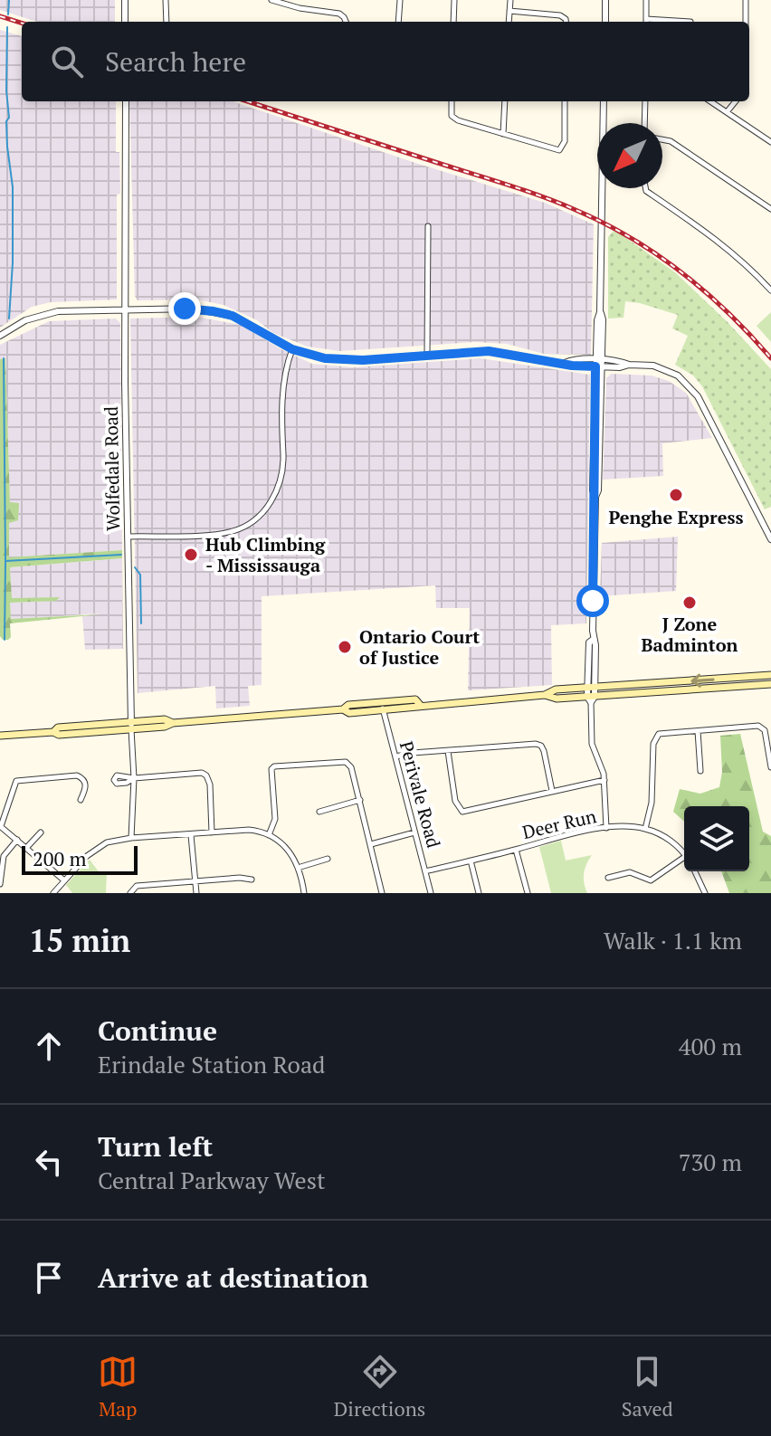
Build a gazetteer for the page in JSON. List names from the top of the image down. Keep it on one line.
{"streets":{"street":["Wolfedale Road","Perivale Road","Deer Run"]},"crossings":[["Perivale Road","Deer Run"]],"places":["Penghe Express","Hub Climbing - Mississauga","J Zone Badminton","Ontario Court of Justice"],"scale_bar":"200 m","north":"bottom left","page":{"search":"Search here","scale":"200 m","heading":["15 min","Walk · 1.1 km"],"list":[["Continue","Erindale Station Road","400 m"],["Turn left","Central Parkway West","730 m"],"Arrive at destination"],"nav":["Map","Directions","Saved"]}}
